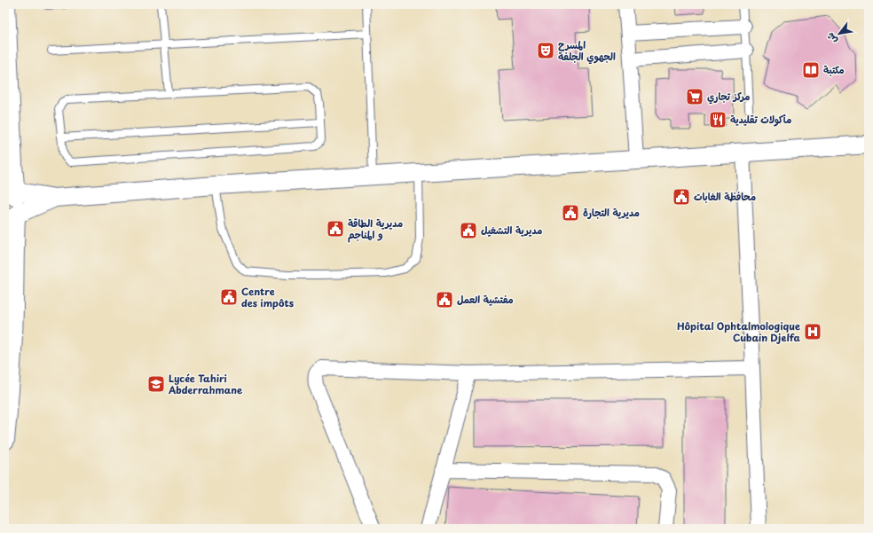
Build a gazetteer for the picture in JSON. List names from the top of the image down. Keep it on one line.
{"places":{"theatre":["المسرح الجهوي الجلفة"],"library":["مكتبة"],"supermarket":["مركز تجاري"],"restaurant":["مأكولات تقليدية"],"public building":["محافظة الغابات","مديرية التجارة","مديرية الطاقة و المناجم","مديرية التشغيل","Centre des impôts","مفتشية العمل"],"hospital":["Hôpital Ophtalmologique Cubain Djelfa"],"school or university":["Lycée Tahiri Abderrahmane"]},"north":"bottom left"}
